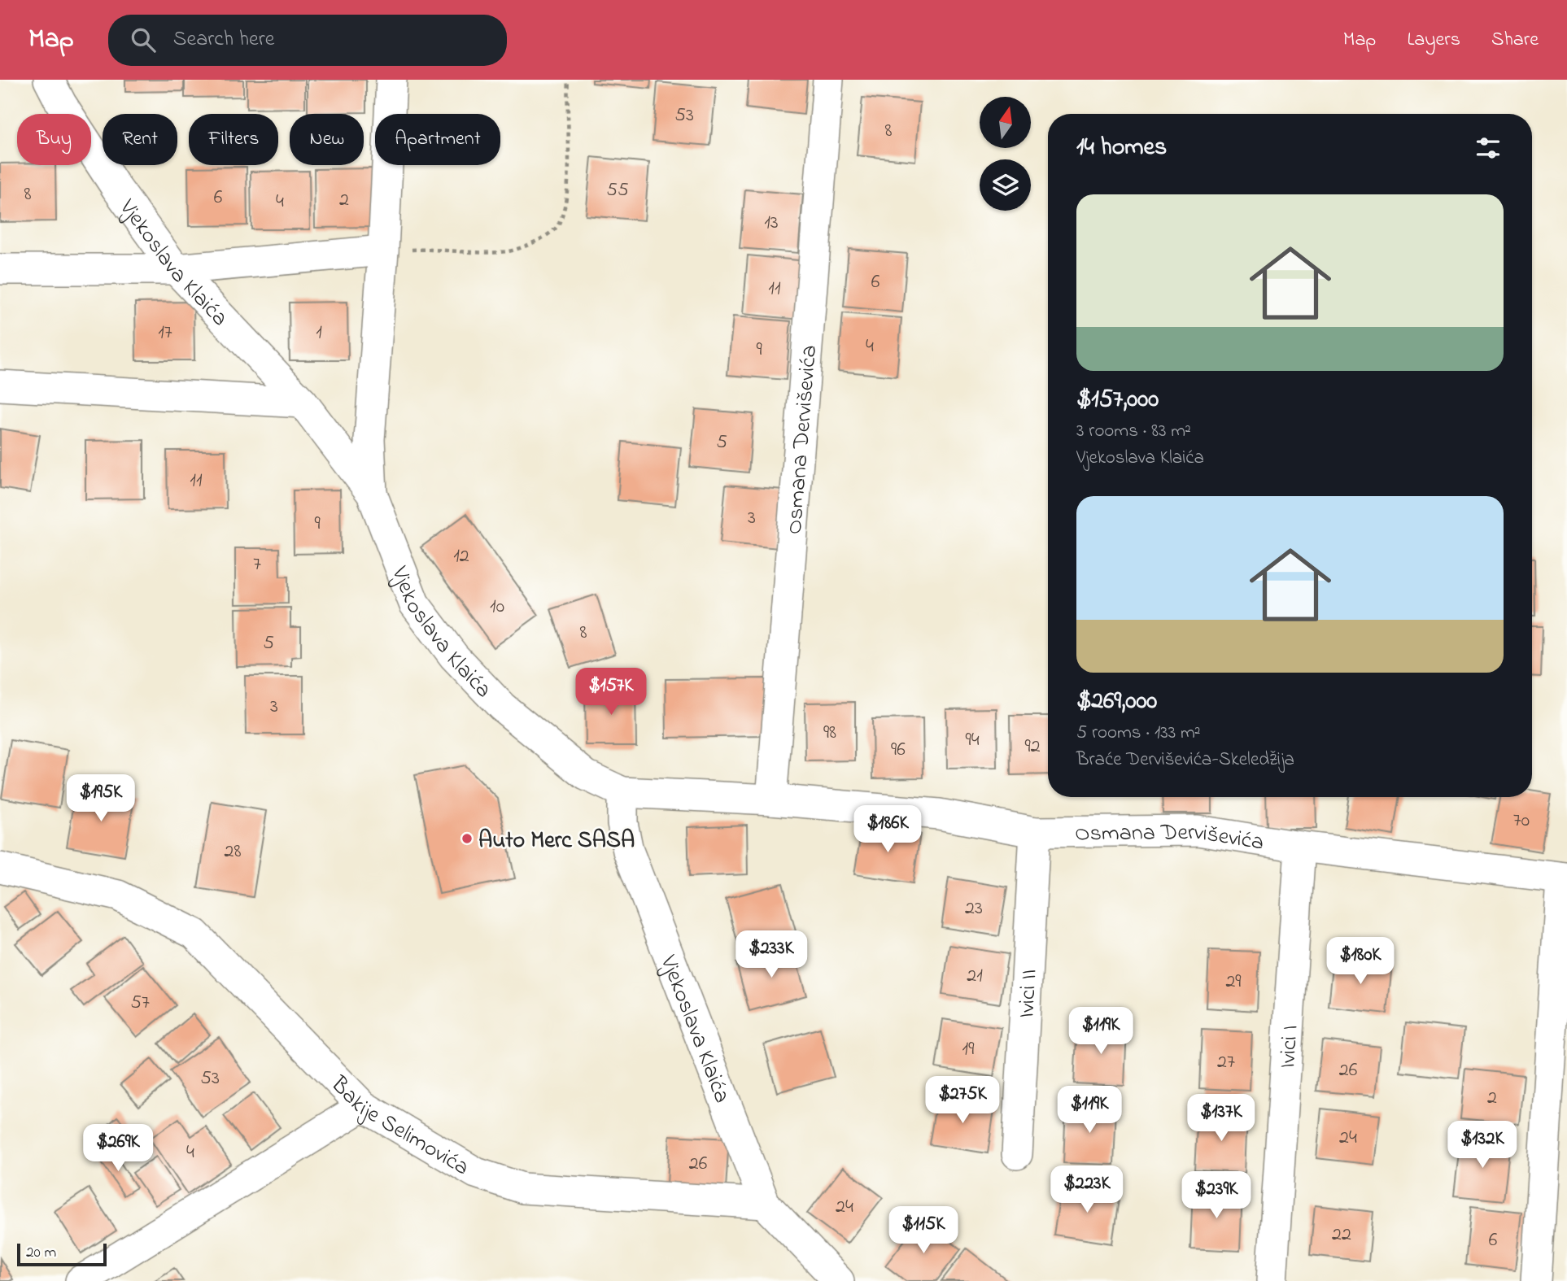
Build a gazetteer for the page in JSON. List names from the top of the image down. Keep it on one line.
{"streets":{"street":["Vjekoslava Klaića","Osmana Derviševića","Ivici II","Ivici I","Bakije Selimovića"]},"crossings":[["Vjekoslava Klaića","Osmana Derviševića"],["Vjekoslava Klaića","Bakije Selimovića"],["Osmana Derviševića","Ivici II"],["Osmana Derviševića","Ivici I"]],"places":["Auto Merc SASA"],"house_numbers":["53","8","55","8","6","2","4","13","6","11","17","1","4","9","5","11","3","9","12","7","10","8","5","3","98","94","92","96","70","28","23","21","29","57","19","27","26","53","2","24","4","26","24","22","6"],"scale_bar":"20 m","north":"top","page":{"header":"Map","search":"Search here","nav":["Map","Layers","Share"],"chip":["Buy","Rent","Filters","New","Apartment"],"heading":"14 homes","list":[{"name":"$157,000","note":"3 rooms · 83 m² · Vjekoslava Klaića"},{"name":"$269,000","note":"5 rooms · 133 m² · Braće Derviševića-Skeledžija"}],"price":["$157K","$195K","$186K","$233K","$180K","$119K","$275K","$119K","$137K","$132K","$269K","$223K","$239K","$115K"],"scale":"20 m"}}
